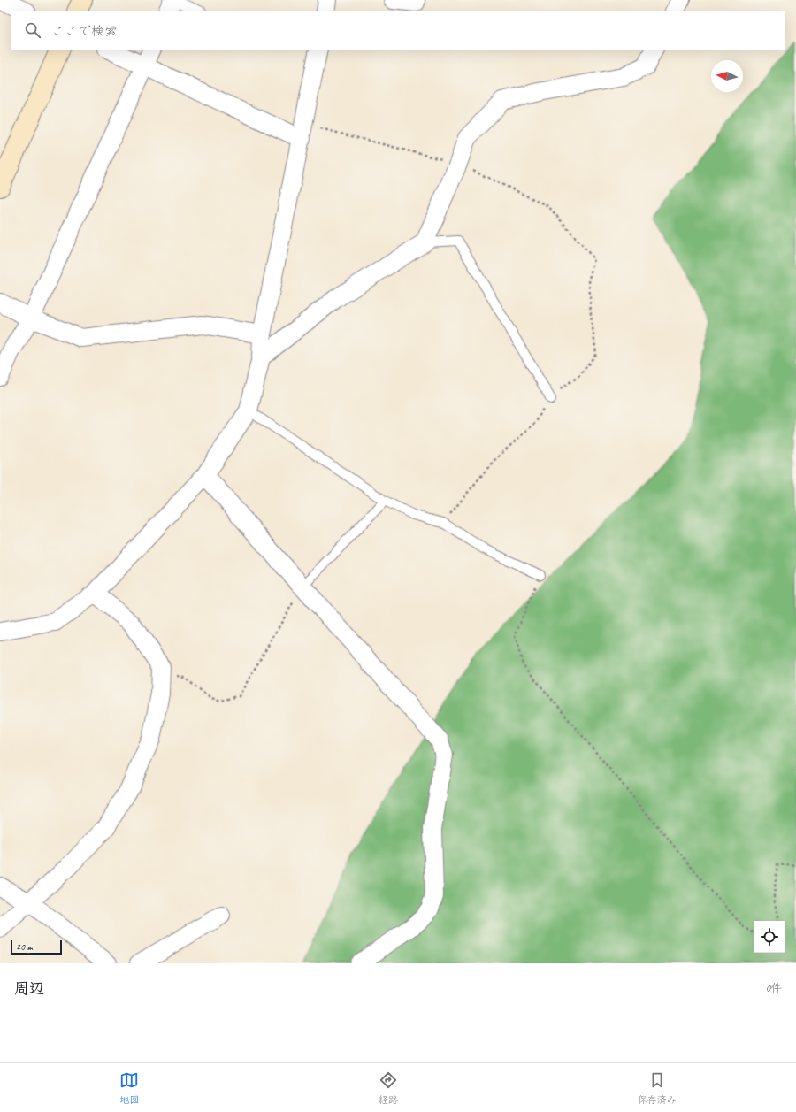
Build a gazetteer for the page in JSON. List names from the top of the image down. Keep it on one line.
{"scale_bar":"20 m","north":"left","page":{"search":"ここで検索","scale":"20 m","heading":["周辺","0件"],"nav":["地図","経路","保存済み"]}}
